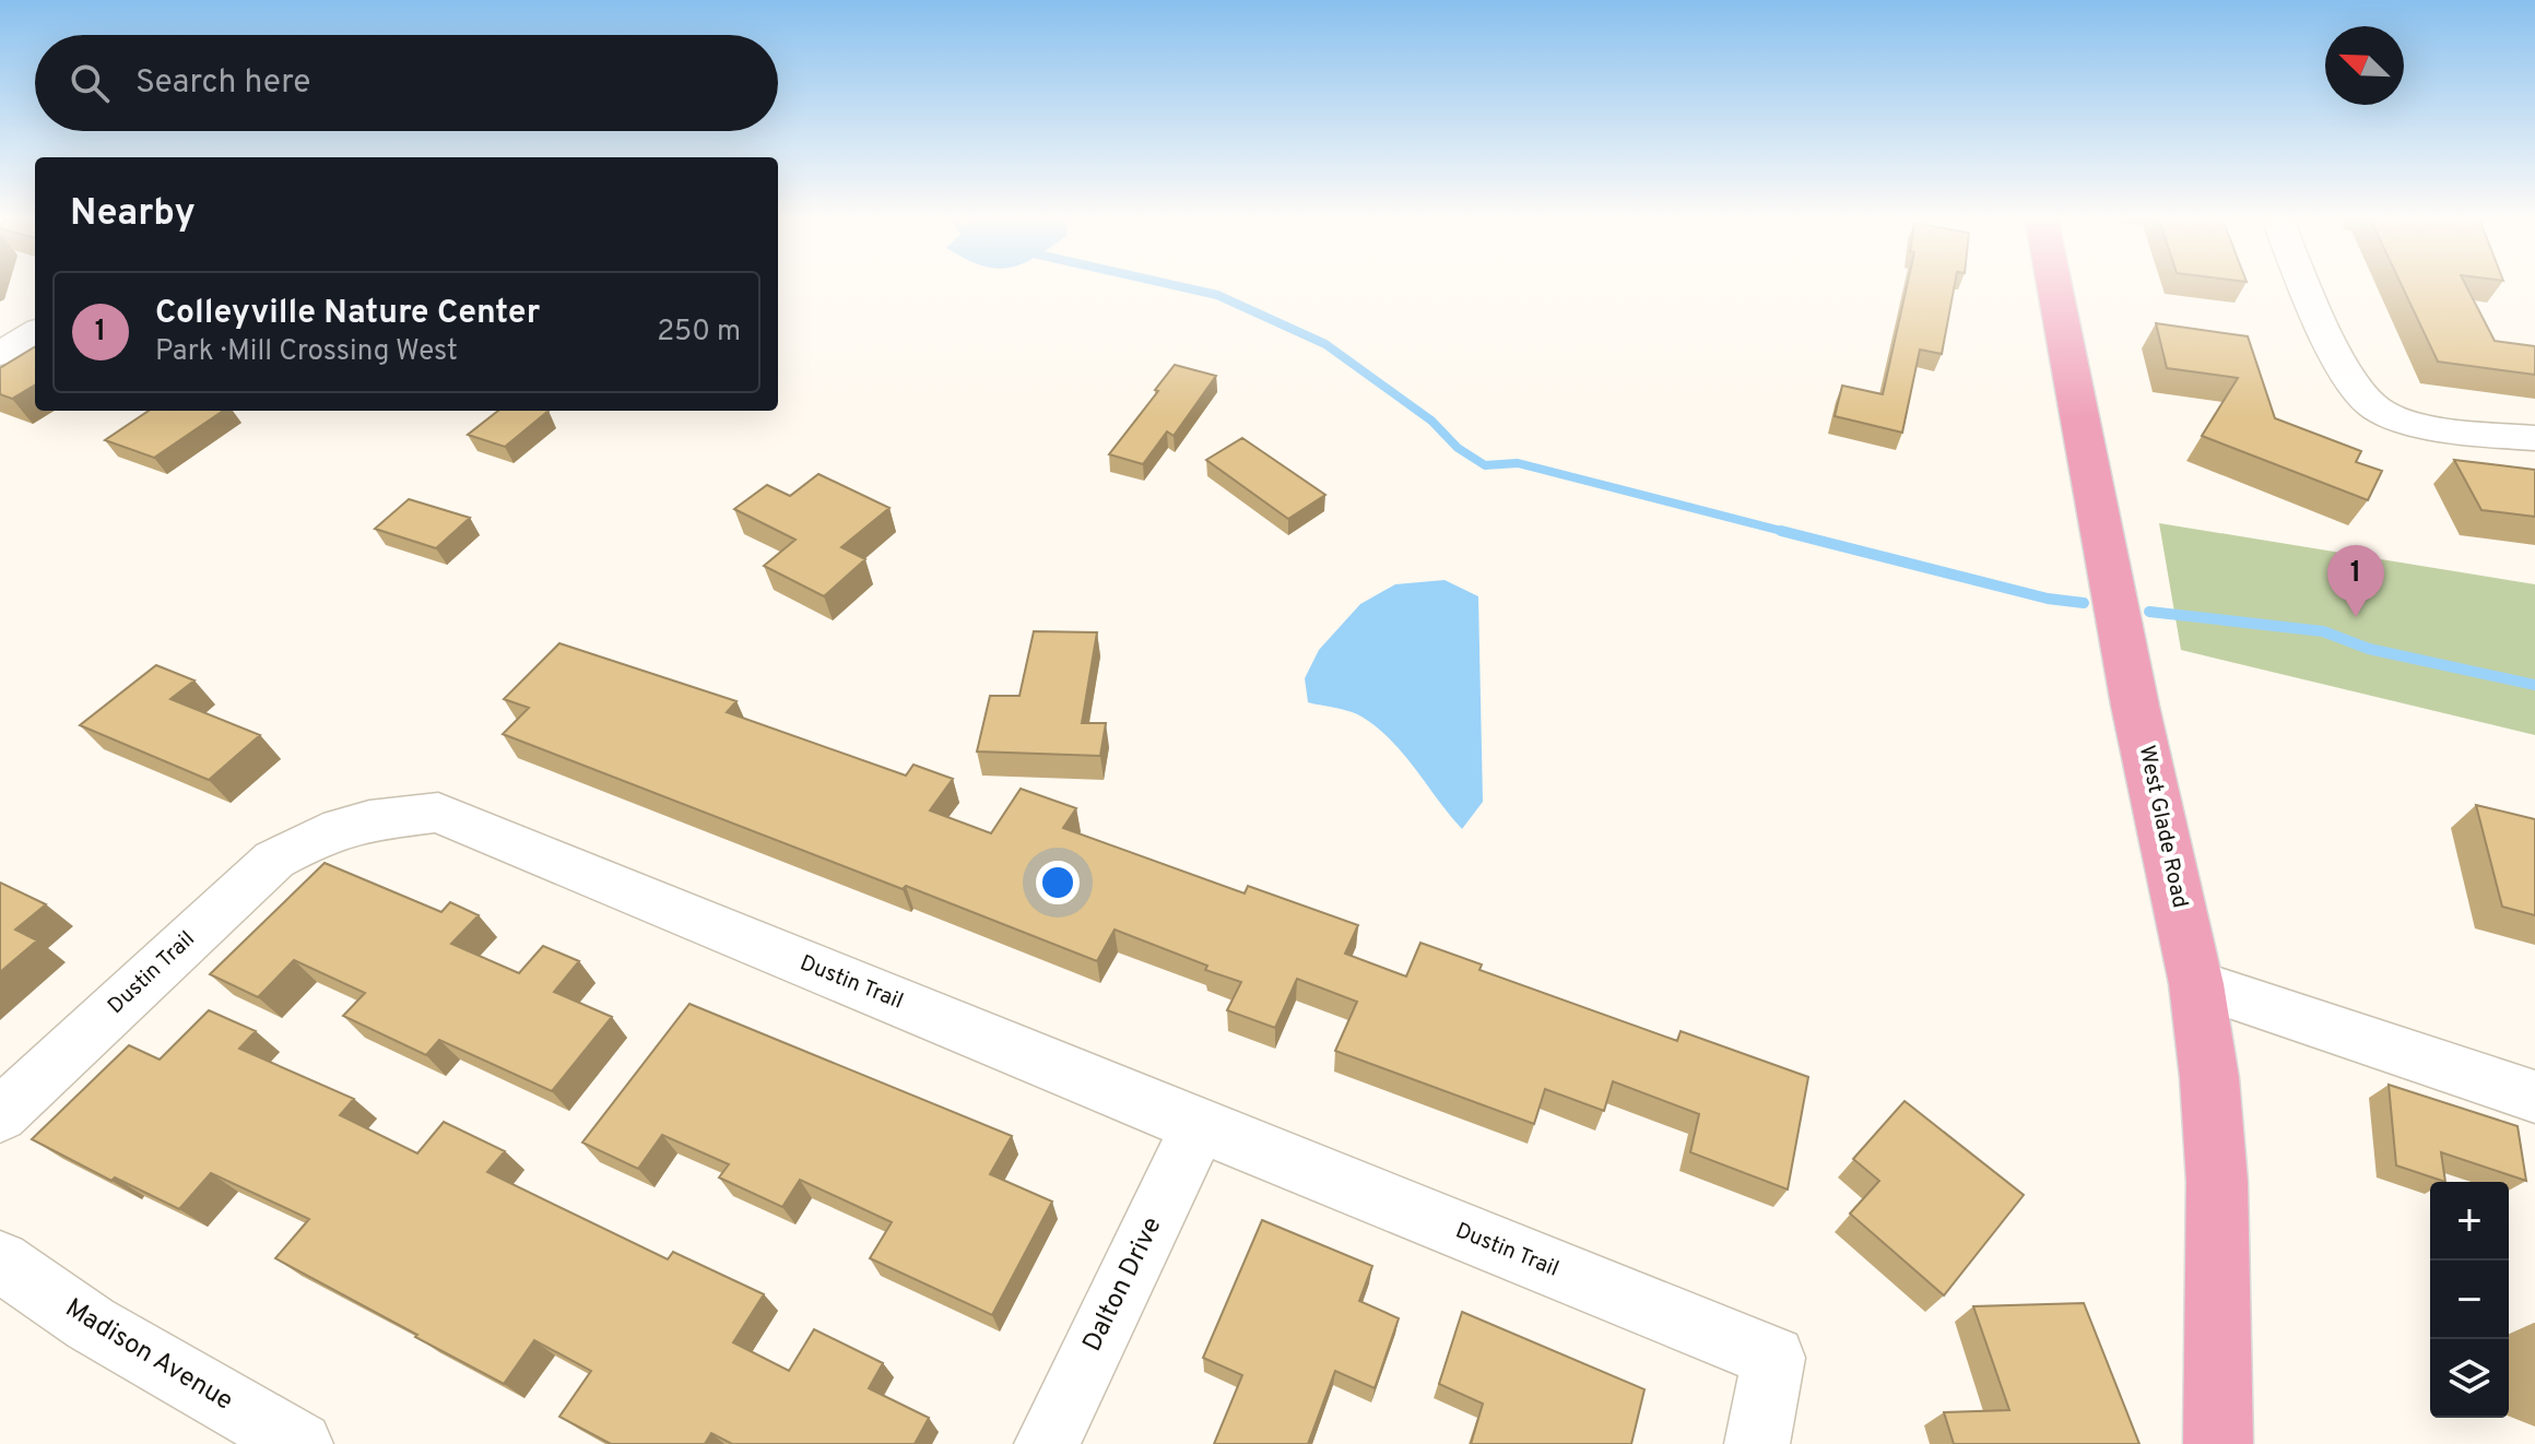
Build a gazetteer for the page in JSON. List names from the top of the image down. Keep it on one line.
{"streets":{"main road":["West Glade Road"],"street":["Dustin Trail","Dalton Drive","Madison Avenue"]},"crossings":[["Dustin Trail","Dalton Drive"]],"north":"top left","page":{"search":"Search here","heading":"Nearby","list":[{"mark":"1","name":"Colleyville Nature Center","note":"Park · Mill Crossing West","value":"250 m"}],"pins":"1","map_buttons":["+","−"]}}
